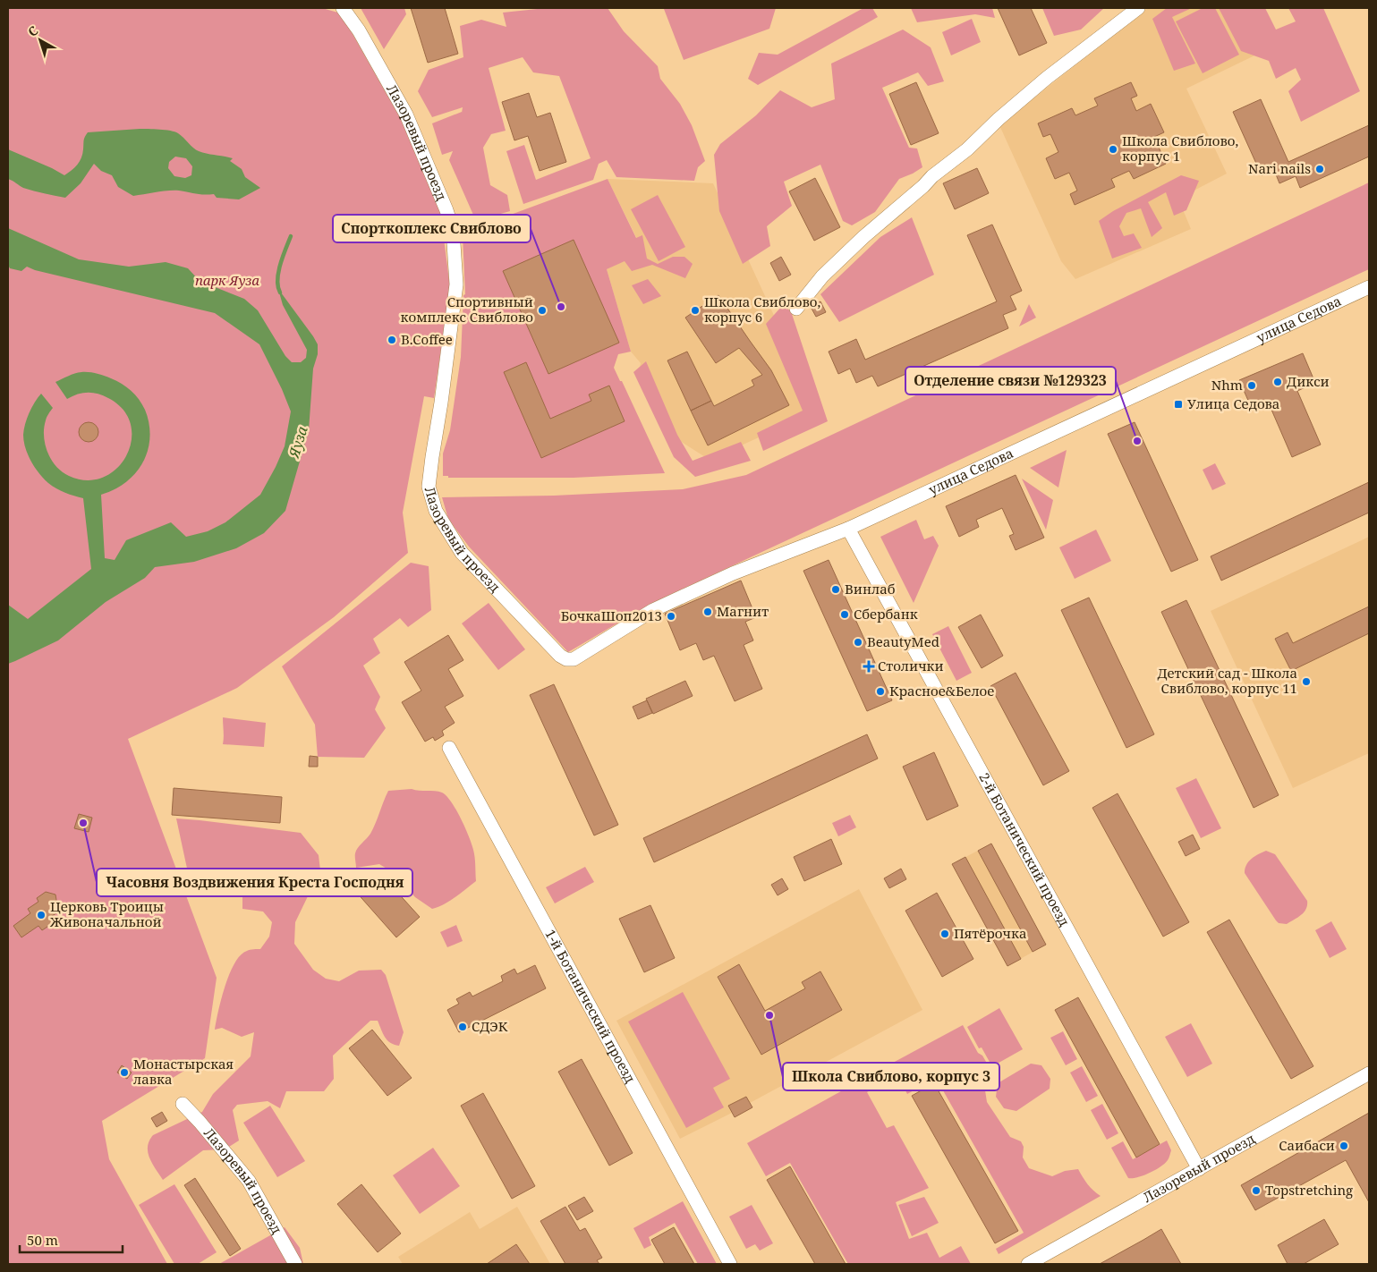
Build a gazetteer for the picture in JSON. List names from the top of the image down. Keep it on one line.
{"streets":{"street":["Лазоревый проезд","улица Седова","2-й Ботанический проезд","1-й Ботанический проезд"]},"crossings":[["Лазоревый проезд","улица Седова"],["Лазоревый проезд","2-й Ботанический проезд"],["улица Седова","2-й Ботанический проезд"]],"water":["Яуза"],"parks":["парк Яуза"],"places":{"other":["Школа Свиблово, корпус 1","Nari nails","Спорткоплекс Свиблово","Спортивный комплекс Свиблово","Школа Свиблово, корпус 6","B.Coffee","Дикси","Nhm","Отделение связи №129323","Винлаб","Магнит","Сбербанк","БочкаШоп2013","BeautyMed","Детский сад - Школа Свиблово, корпус 11","Красное&Белое","Часовня Воздвижения Креста Господня","Церковь Троицы Живоначальной","Пятёрочка","Школа Свиблово, корпус 3","СДЭК","Монастырская лавка","Саибаси","Topstretching"],"transit":["Улица Седова"],"health":["Столички"]},"scale_bar":"50 m","north":"top left"}
